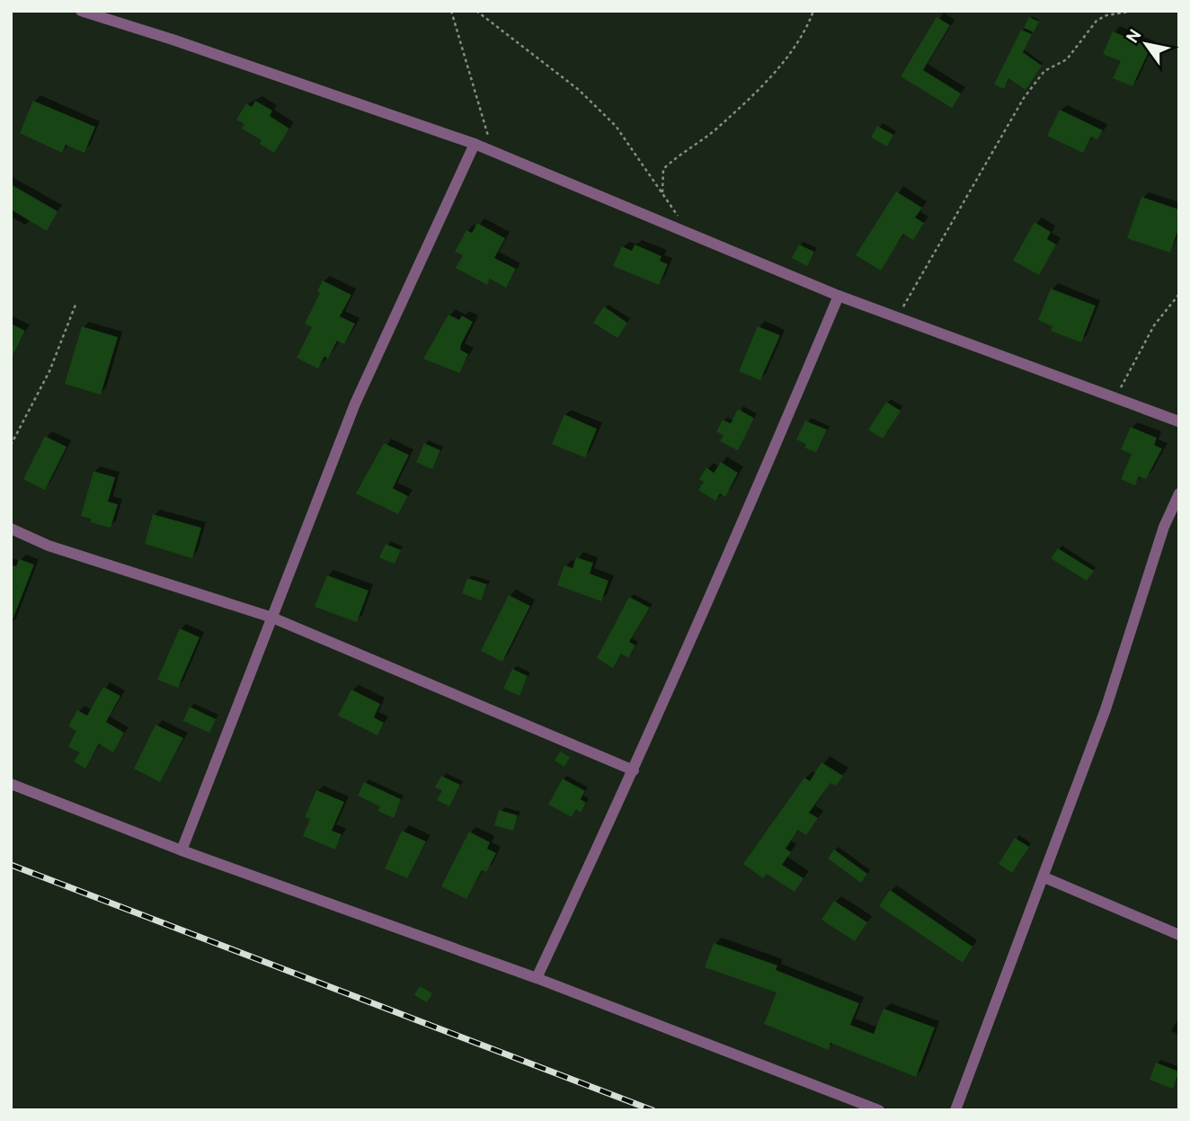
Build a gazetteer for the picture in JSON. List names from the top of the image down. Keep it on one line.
{"north":"top left"}
